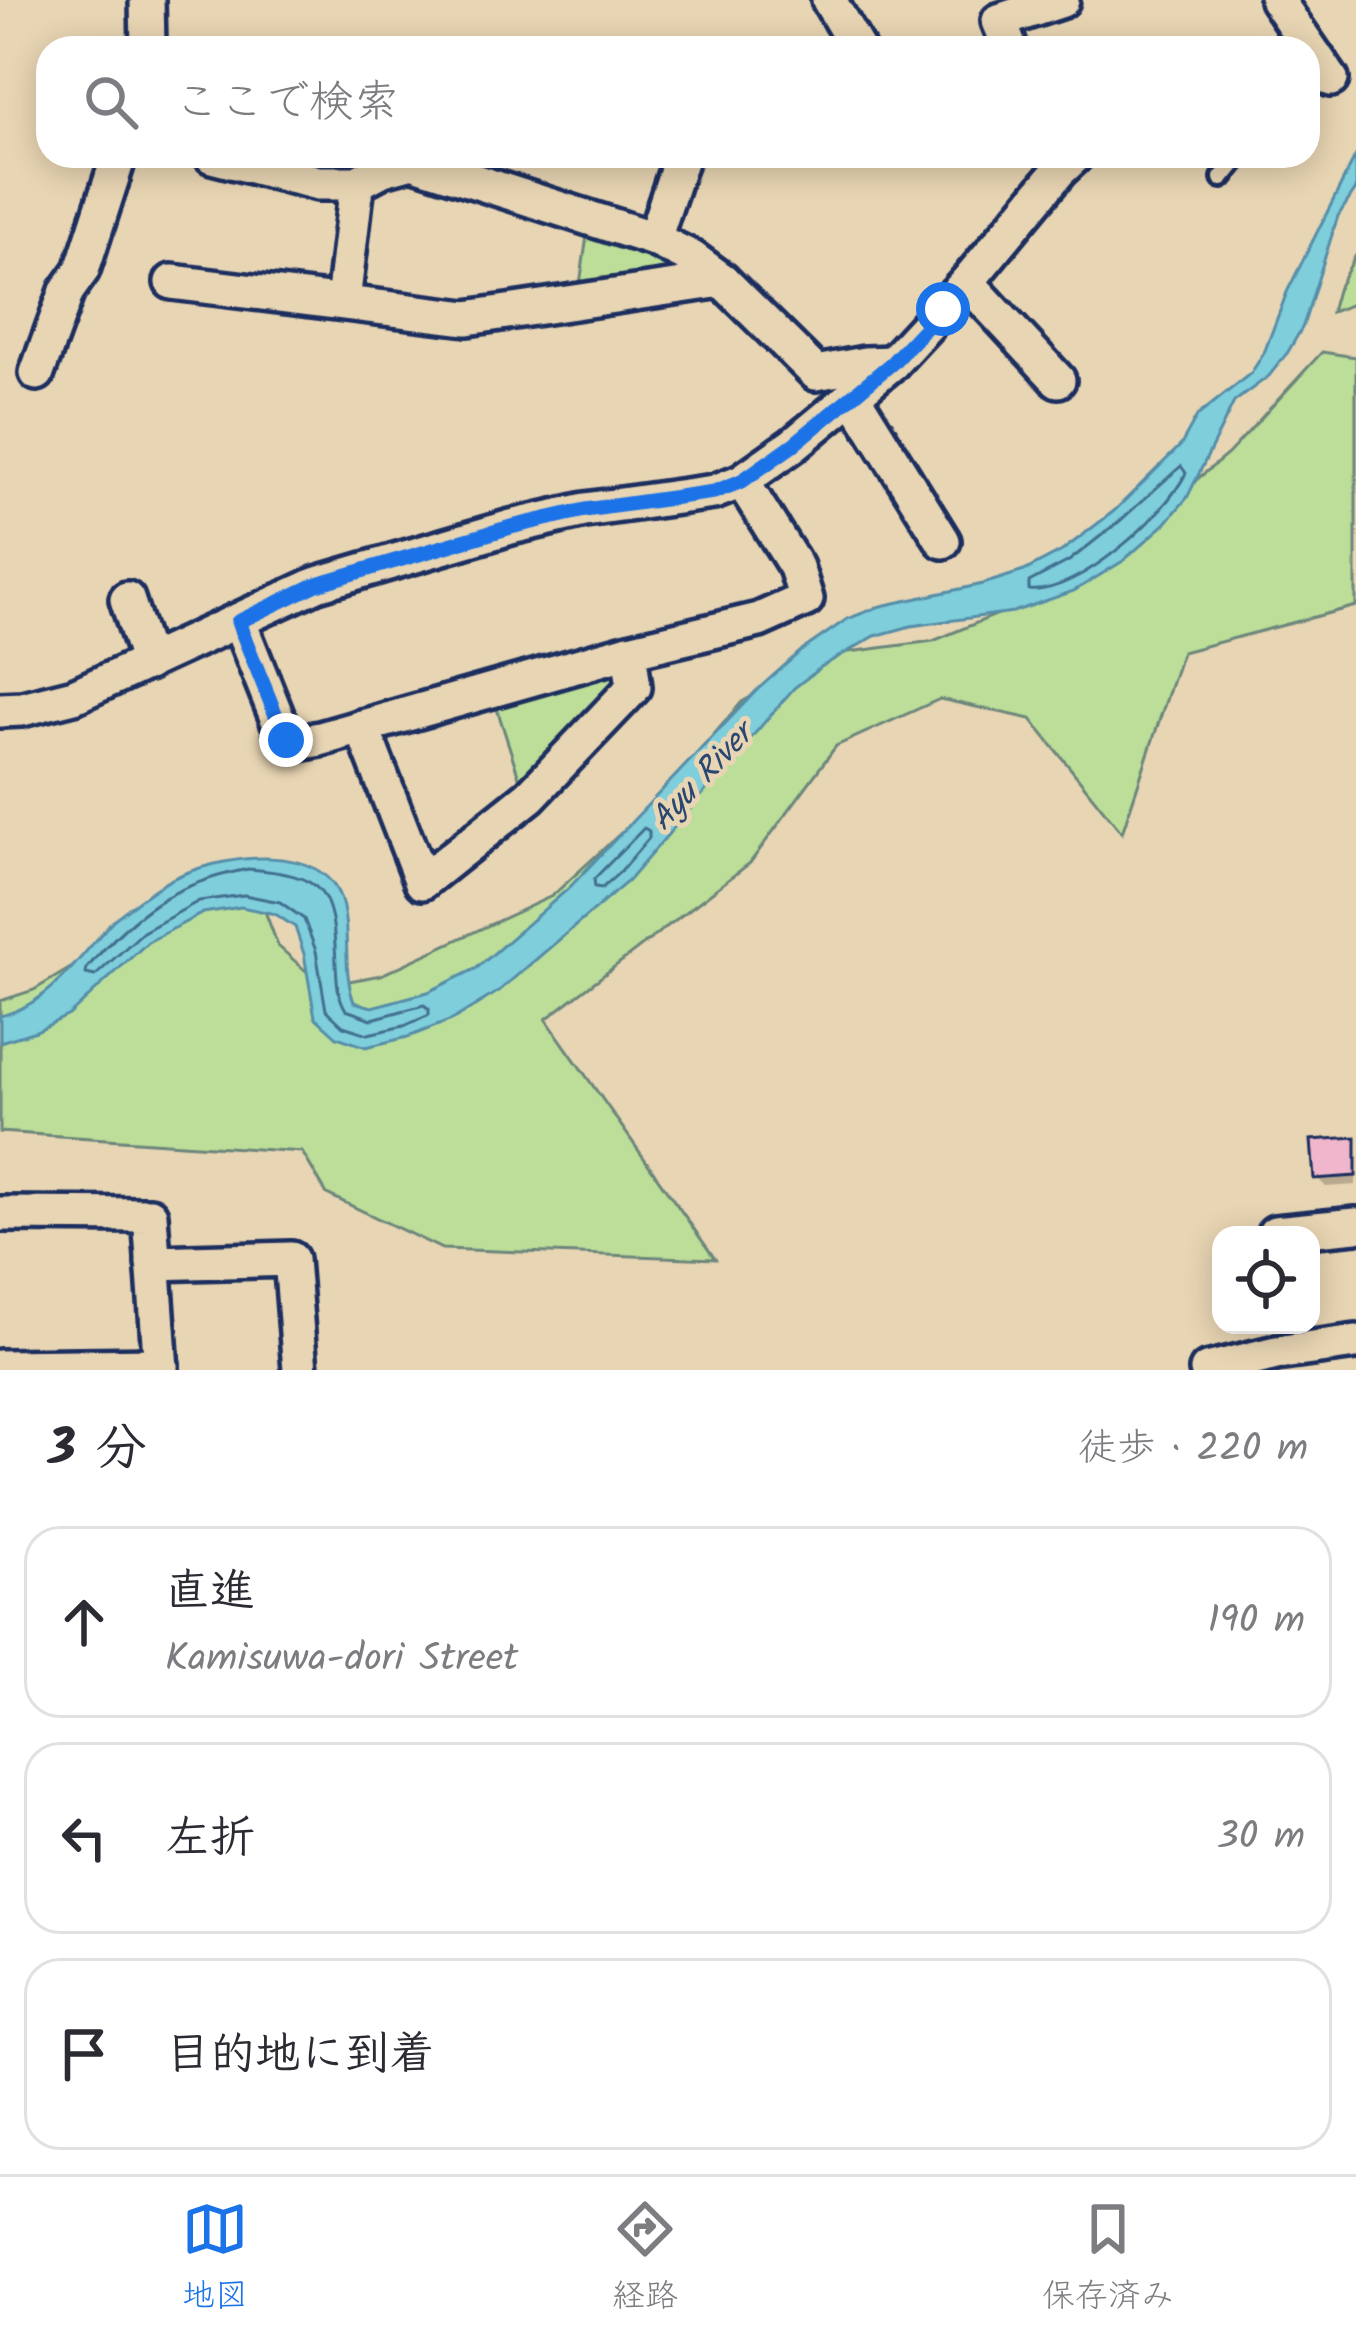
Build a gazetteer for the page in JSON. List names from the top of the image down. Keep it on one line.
{"water":["Ayu River"],"page":{"search":"ここで検索","heading":["3 分","徒歩 · 220 m"],"list":[["直進","Kamisuwa-dori Street","190 m"],["左折","30 m"],"目的地に到着"],"nav":["地図","経路","保存済み"]}}
